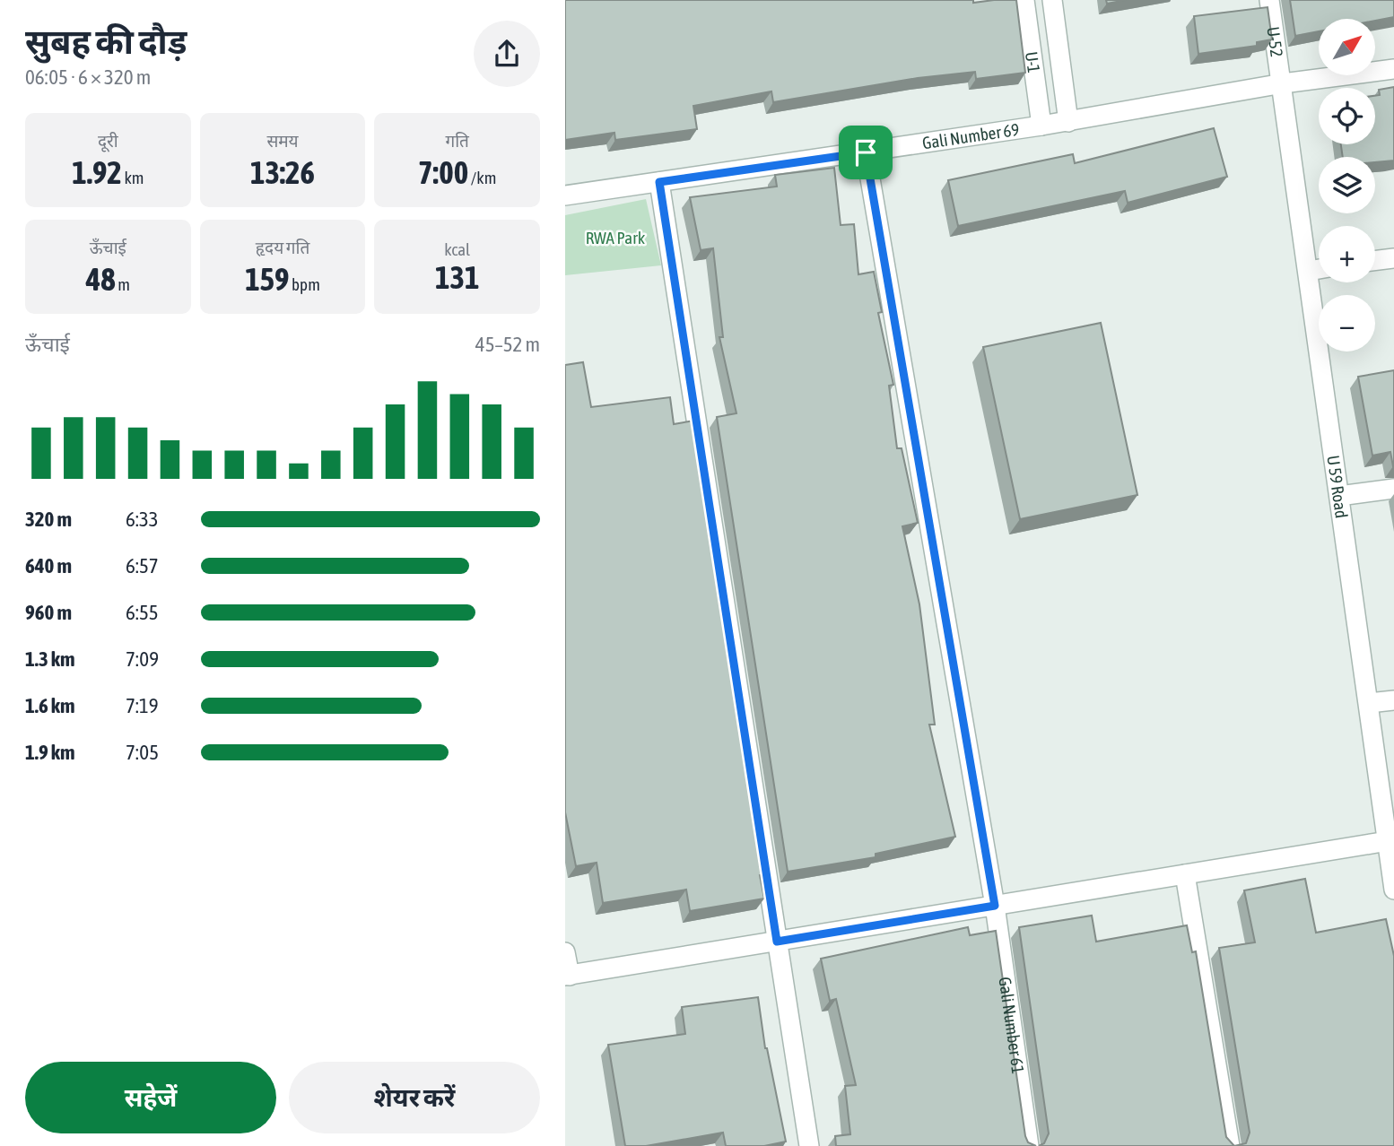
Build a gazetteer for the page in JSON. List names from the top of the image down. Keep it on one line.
{"streets":{"street":["U-52","U-1","Gali Number 69","U 59 Road","Gali Number 61"]},"crossings":[["U-52","Gali Number 69"],["U-52","U 59 Road"],["U-1","Gali Number 69"],["Gali Number 69","U 59 Road"],["Gali Number 69","Gali Number 61"]],"parks":["RWA Park"],"north":"top right","page":{"heading":["सुबह की दौड़","06:05 · 6 × 320 m"],"map_buttons":["+","−"],"stats":[["दूरी","1.92 km"],["समय","13:26"],["गति","7:00 /km"],["ऊँचाई","48 m"],["हृदय गति","159 bpm"],["kcal","131"]],"chart":["ऊँचाई","45–52 m"],"list":[{"name":"320 m","note":"6:33"},{"name":"640 m","note":"6:57"},{"name":"960 m","note":"6:55"},{"name":"1.3 km","note":"7:09"},{"name":"1.6 km","note":"7:19"},{"name":"1.9 km","note":"7:05"}],"buttons":["सहेजें","शेयर करें"]}}
